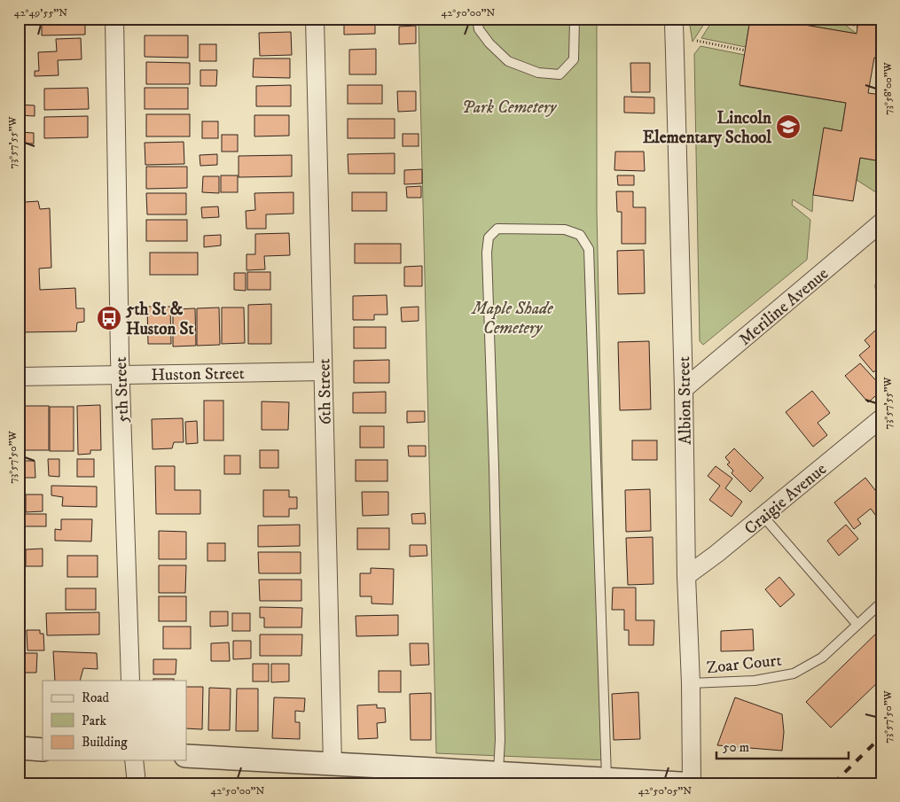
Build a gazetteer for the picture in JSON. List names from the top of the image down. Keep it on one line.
{"streets":{"street":["Meriline Avenue","Huston Street","5th Street","6th Street","Albion Street","Craigie Avenue"],"lane":["Zoar Court"]},"crossings":[["Meriline Avenue","Albion Street"],["Huston Street","5th Street"],["Huston Street","6th Street"],["Albion Street","Craigie Avenue"],["Albion Street","Zoar Court"]],"parks":["Park Cemetery","Maple Shade Cemetery"],"places":{"school or university":["Lincoln Elementary School"],"bus stop":["5th St & Huston St"]},"legend":["Road","Park","Building"],"scale_bar":"50 m","coordinates":["42°49'55\"N","42°50'00\"N","73°58'00\"W","73°57'55\"W","73°57'50\"W","42°50'05\"N"]}
